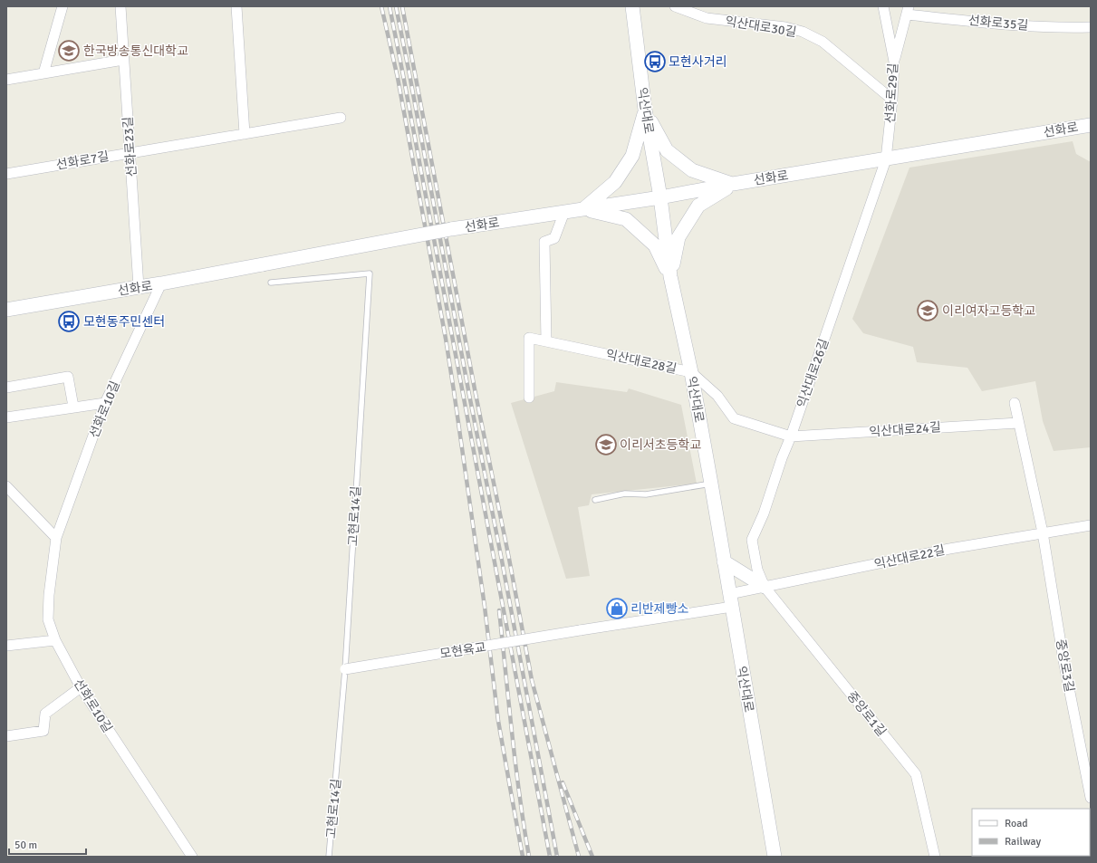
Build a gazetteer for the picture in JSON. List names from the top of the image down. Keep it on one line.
{"streets":{"main road":["익산대로","선화로"],"street":["선화로35길","익산대로30길","선화로29길","선화로23길","선화로7길","익산대로28길","익산대로26길","선화로10길","익산대로24길","익산대로22길","모현육교","중앙로3길","중앙로1길"],"lane":["고현로14길"]},"crossings":[["익산대로30길","선화로29길"],["선화로29길","선화로"],["선화로29길","익산대로26길"],["익산대로","선화로"],["익산대로","익산대로28길"],["익산대로","익산대로22길"],["익산대로","모현육교"],["선화로","선화로23길"],["선화로","익산대로26길"],["선화로","선화로10길"],["선화로23길","선화로7길"],["익산대로28길","익산대로26길"],["익산대로28길","익산대로24길"],["익산대로26길","익산대로24길"],["익산대로26길","익산대로22길"],["익산대로26길","중앙로1길"],["고현로14길","모현육교"],["익산대로22길","모현육교"],["익산대로22길","중앙로3길"],["익산대로22길","중앙로1길"]],"places":{"school or university":["한국방송통신대학교","이리여자고등학교","이리서초등학교"],"bus stop":["모현사거리","모현동주민센터"],"shop":["리반제빵소"]},"legend":["Road","Railway"],"scale_bar":"50 m"}
